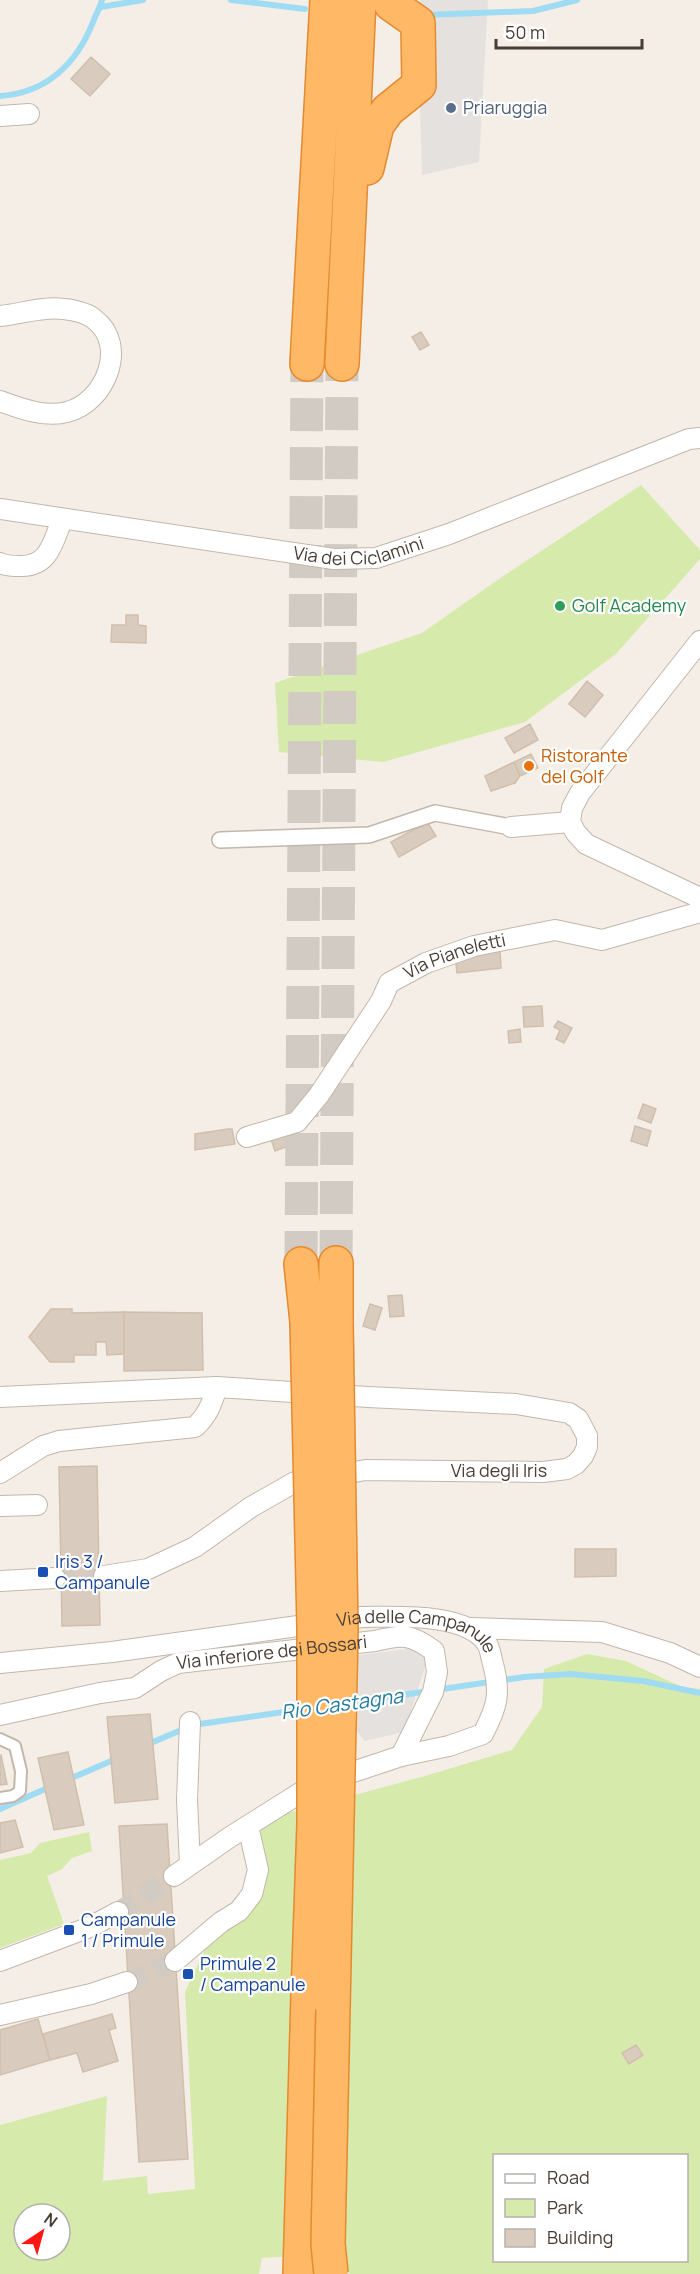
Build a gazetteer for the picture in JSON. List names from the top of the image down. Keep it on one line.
{"streets":{"street":["Via dei Ciclamini","Via Pianeletti","Via degli Iris","Via delle Campanule","Via inferiore dei Bossari"]},"crossings":[["Via delle Campanule","Via inferiore dei Bossari"]],"water":["Rio Castagna"],"places":{"other":["Priaruggia","Golf Academy","Ristorante del Golf"],"transit":["Iris 3 / Campanule","Campanule 1 / Primule","Primule 2 / Campanule"]},"legend":["Road","Park","Building"],"scale_bar":"50 m","north":"top right"}
